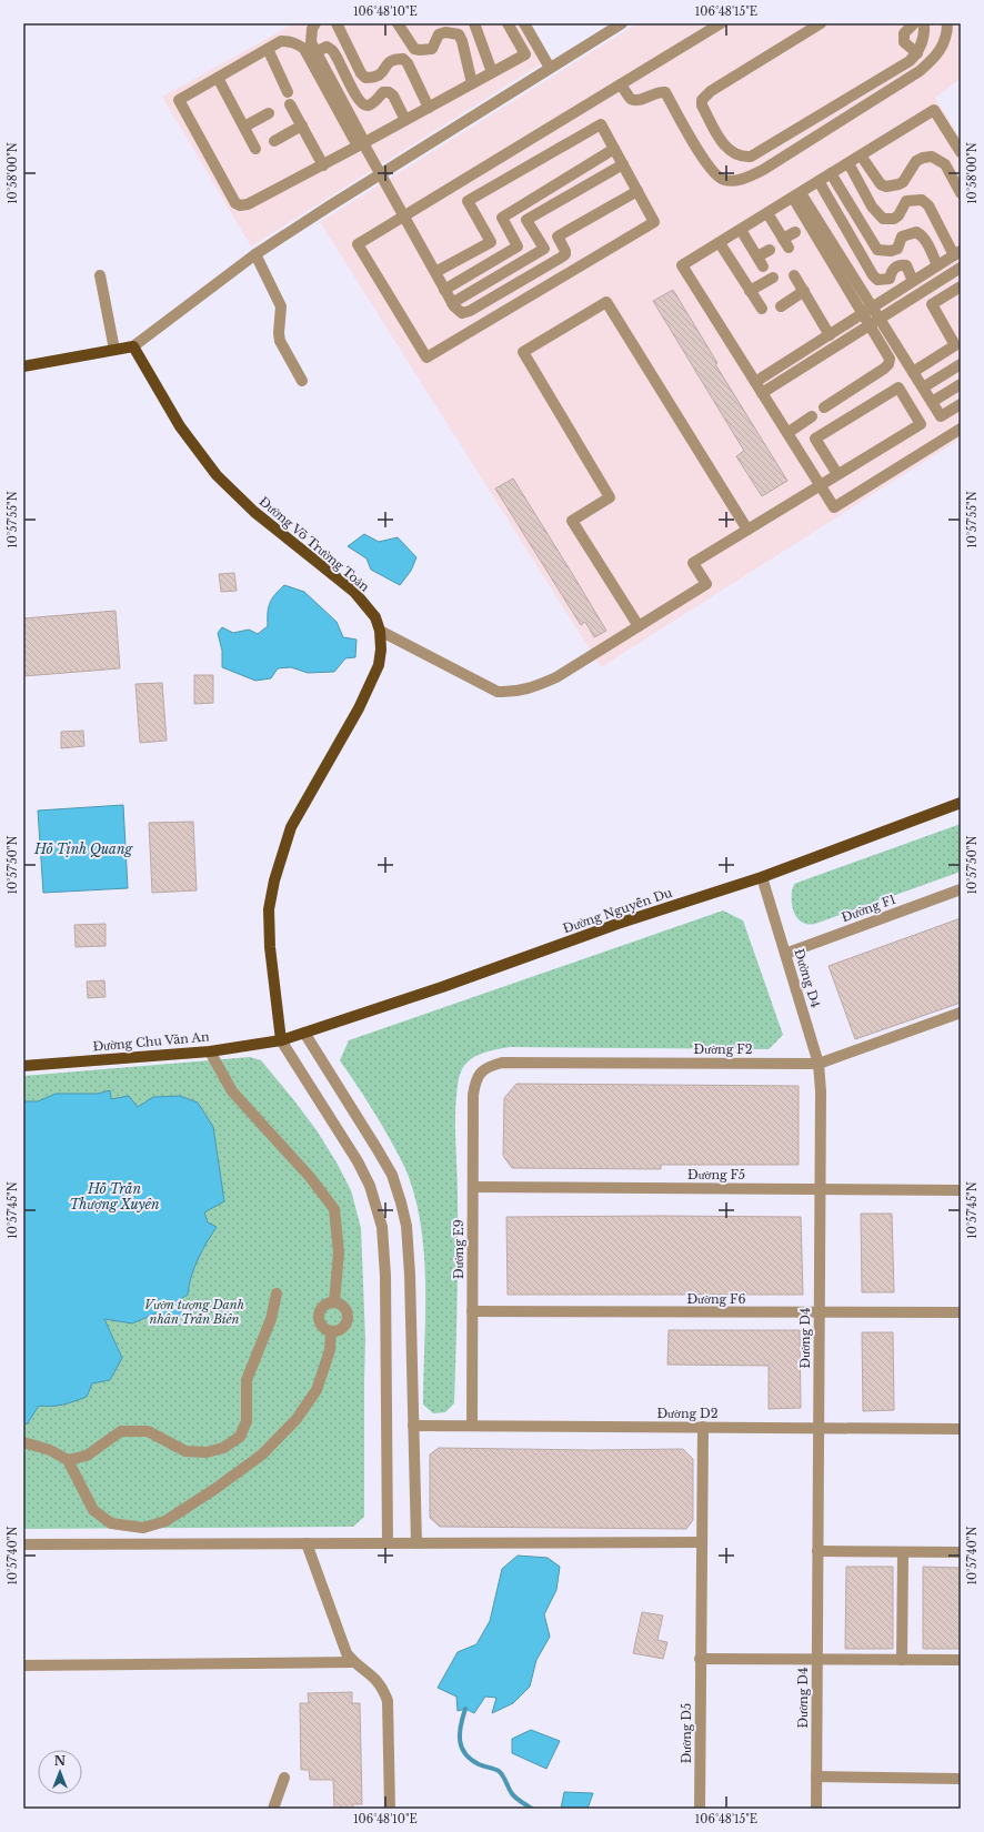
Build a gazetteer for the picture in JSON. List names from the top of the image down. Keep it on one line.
{"streets":{"main road":["Đường Võ Trường Toản","Đường Nguyễn Du","Đường Chu Văn An"],"street":["Đường F1","Đường D4","Đường F2","Đường F5","Đường E9","Đường F6","Đường D2","Đường D5"]},"crossings":[["Đường Võ Trường Toản","Đường Nguyễn Du"],["Đường Võ Trường Toản","Đường Chu Văn An"],["Đường F1","Đường D4"],["Đường Nguyễn Du","Đường D4"],["Đường Nguyễn Du","Đường Chu Văn An"],["Đường D4","Đường F2"],["Đường D4","Đường F5"],["Đường D4","Đường F6"],["Đường D4","Đường D2"],["Đường F2","Đường E9"],["Đường F5","Đường E9"],["Đường E9","Đường F6"],["Đường E9","Đường D2"],["Đường D2","Đường D5"]],"water":["Hồ Tịnh Quang","Hồ Trần Thượng Xuyên"],"parks":["Vườn tượng Danh nhân Trấn Biên"],"north":"top","coordinates":["106°48'10\"E","106°48'15\"E","10°58'00\"N","10°57'55\"N","10°57'50\"N","10°57'45\"N","10°57'40\"N"]}
